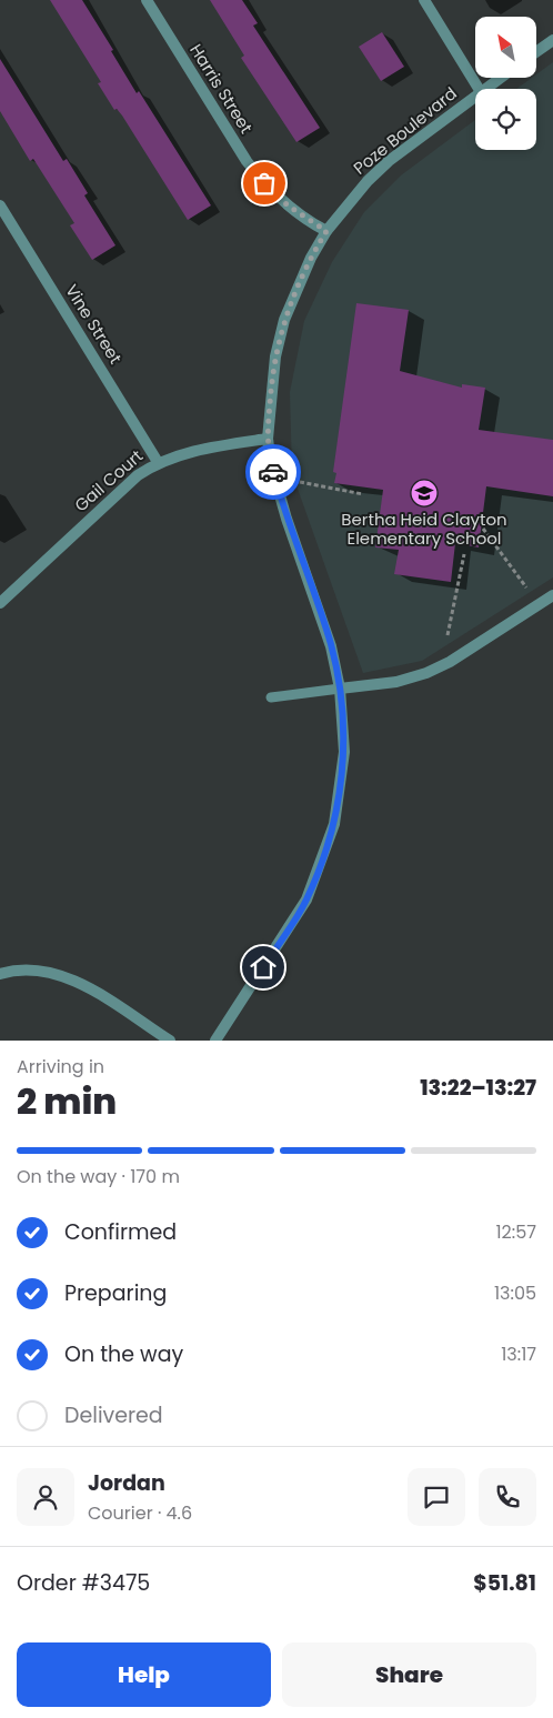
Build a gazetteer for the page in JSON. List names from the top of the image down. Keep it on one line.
{"streets":{"street":["Harris Street","Poze Boulevard","Vine Street","Gail Court"]},"crossings":[["Harris Street","Poze Boulevard"],["Poze Boulevard","Gail Court"],["Vine Street","Gail Court"]],"places":{"school or university":["Bertha Heid Clayton Elementary School"]},"north":"top left","page":{"heading":["2 min","Arriving in","13:22–13:27"],"panel":["Jordan","Courier · 4.6","Order #3475","$51.81"],"bar":"On the way · 170 m","list":[["Confirmed","12:57"],["Preparing","13:05"],["On the way","13:17"],"Delivered"],"buttons":["Help","Share"]}}
